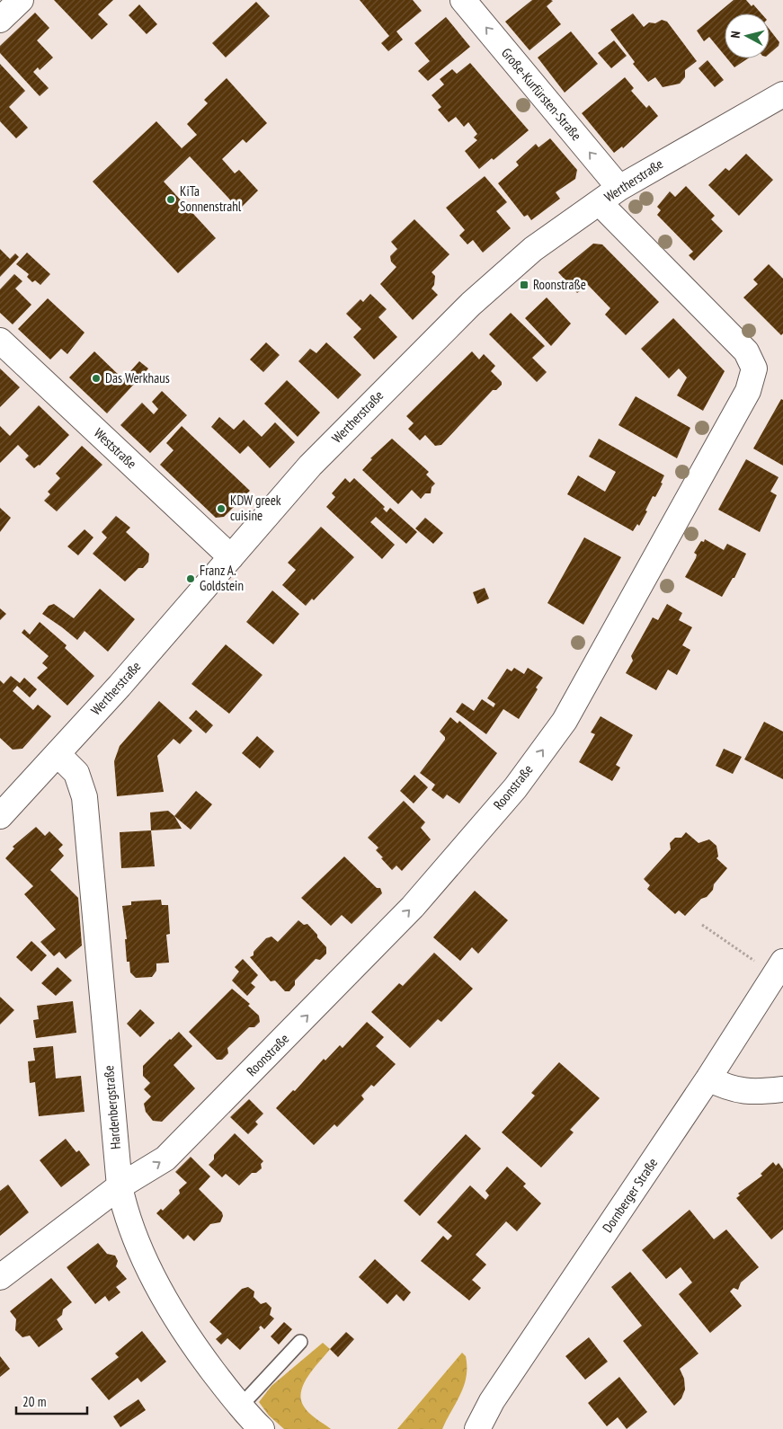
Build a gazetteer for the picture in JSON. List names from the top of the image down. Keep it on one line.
{"streets":{"street":["Große-Kurfürsten-Straße","Wertherstraße","Weststraße","Roonstraße","Hardenbergstraße","Dornberger Straße"]},"crossings":[["Große-Kurfürsten-Straße","Wertherstraße"],["Wertherstraße","Weststraße"],["Wertherstraße","Roonstraße"],["Wertherstraße","Hardenbergstraße"],["Roonstraße","Hardenbergstraße"]],"one_way":["Große-Kurfürsten-Straße","Roonstraße"],"places":{"other":["KiTa Sonnenstrahl","Das Werkhaus","KDW greek cuisine","Franz A. Goldstein"],"transit":["Roonstraße"]},"scale_bar":"20 m","north":"left"}
